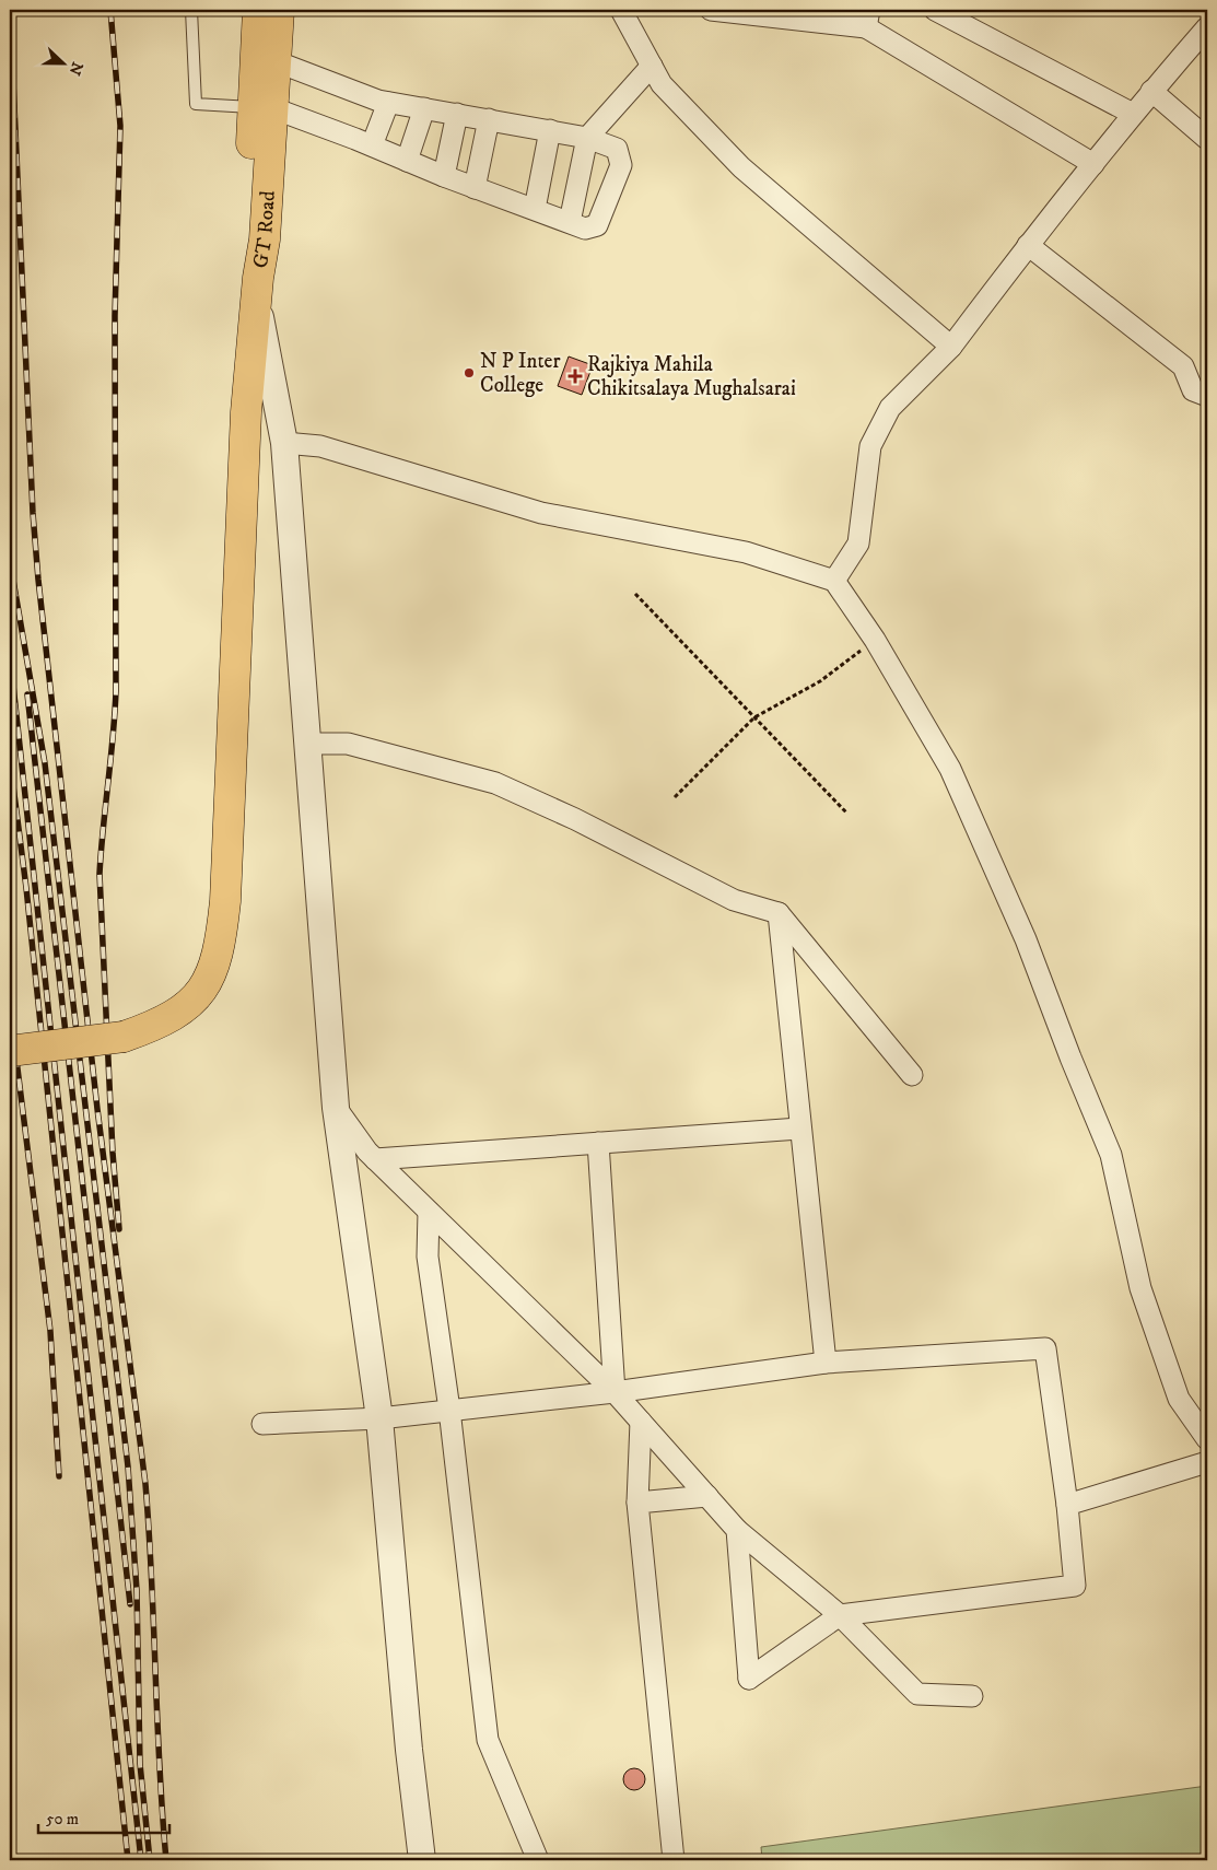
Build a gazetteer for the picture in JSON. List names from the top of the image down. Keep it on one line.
{"streets":{"highway":["GT Road"]},"places":{"other":["N P Inter College"],"health":["Rajkiya Mahila Chikitsalaya Mughalsarai"]},"scale_bar":"50 m","north":"right"}
